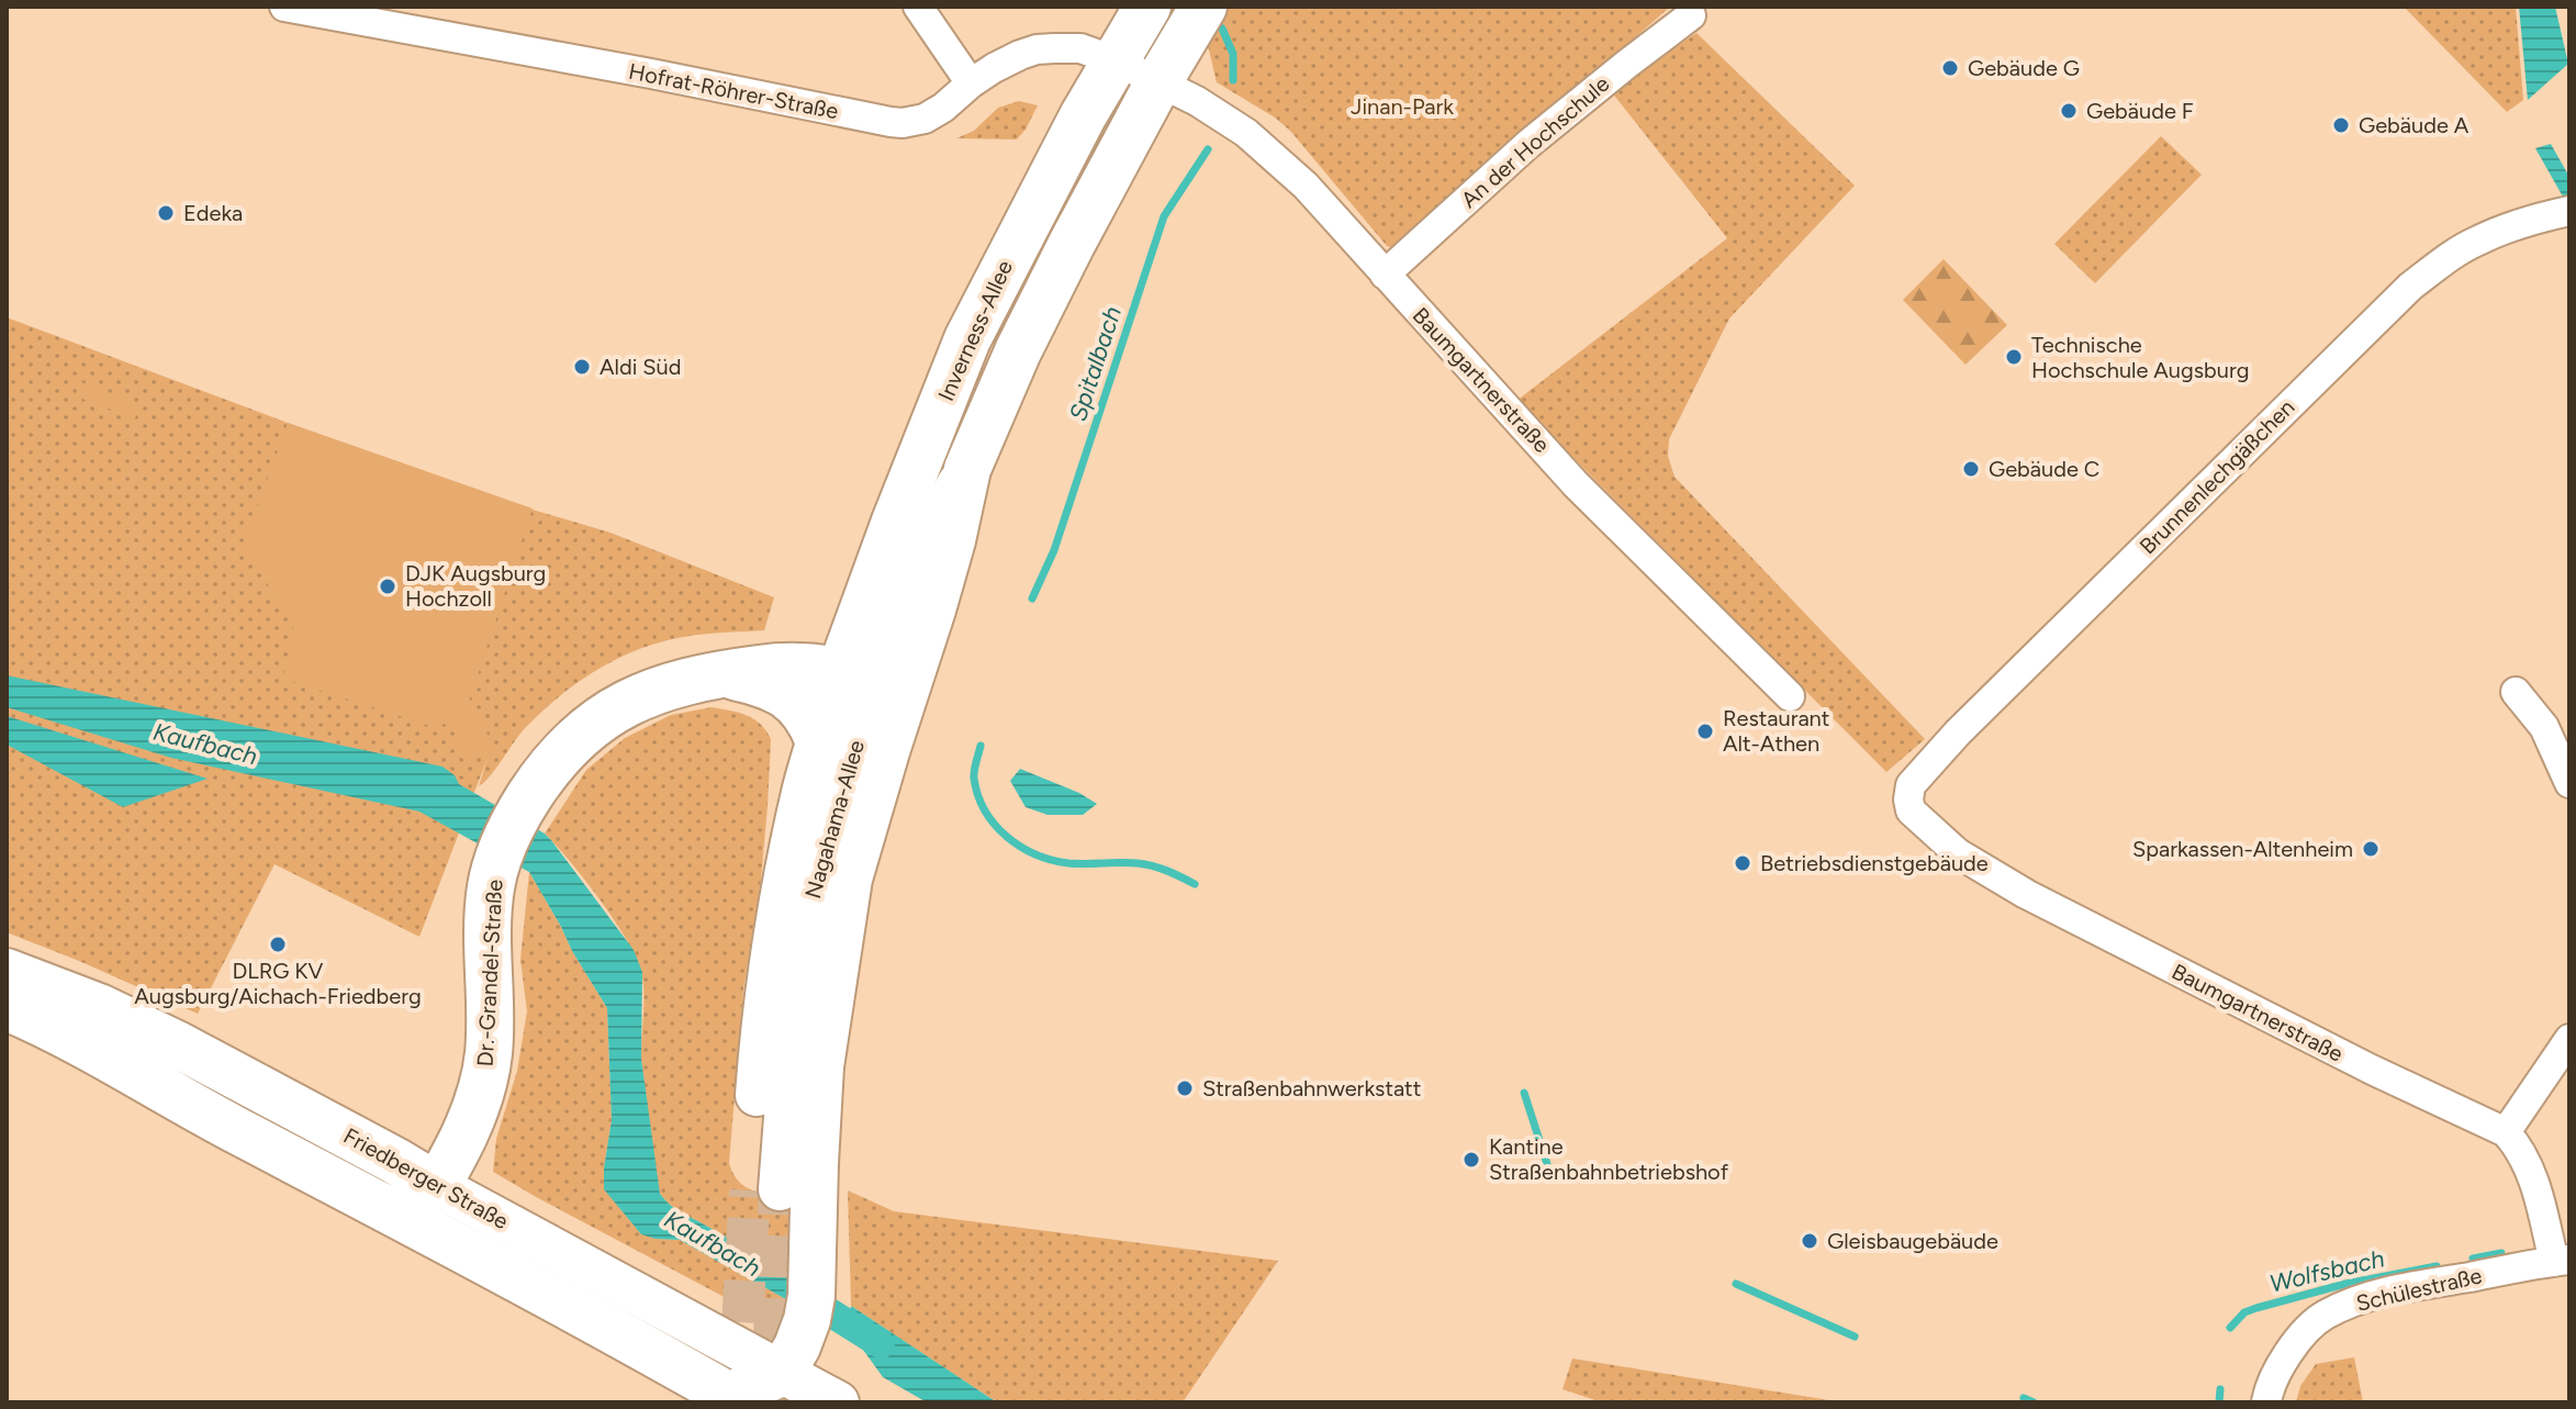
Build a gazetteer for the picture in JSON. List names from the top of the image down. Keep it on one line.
{"streets":{"main road":["Inverness-Allee","Nagahama-Allee","Dr.-Grandel-Straße","Friedberger Straße"],"street":["Hofrat-Röhrer-Straße","An der Hochschule","Baumgartnerstraße","Brunnenlechgäßchen","Schülestraße"]},"crossings":[["Hofrat-Röhrer-Straße","Inverness-Allee"],["Hofrat-Röhrer-Straße","Baumgartnerstraße"],["An der Hochschule","Baumgartnerstraße"],["Inverness-Allee","Nagahama-Allee"],["Inverness-Allee","Dr.-Grandel-Straße"],["Baumgartnerstraße","Brunnenlechgäßchen"],["Nagahama-Allee","Dr.-Grandel-Straße"],["Dr.-Grandel-Straße","Friedberger Straße"]],"water":["Spitalbach","Kaufbach","Wolfsbach"],"parks":["Jinan-Park"],"places":["Gebäude G","Gebäude F","Gebäude A","Edeka","Technische Hochschule Augsburg","Aldi Süd","Gebäude C","DJK Augsburg Hochzoll","Restaurant Alt-Athen","Sparkassen-Altenheim","Betriebsdienstgebäude","DLRG KV Augsburg/Aichach-Friedberg","Straßenbahnwerkstatt","Kantine Straßenbahnbetriebshof","Gleisbaugebäude"]}
